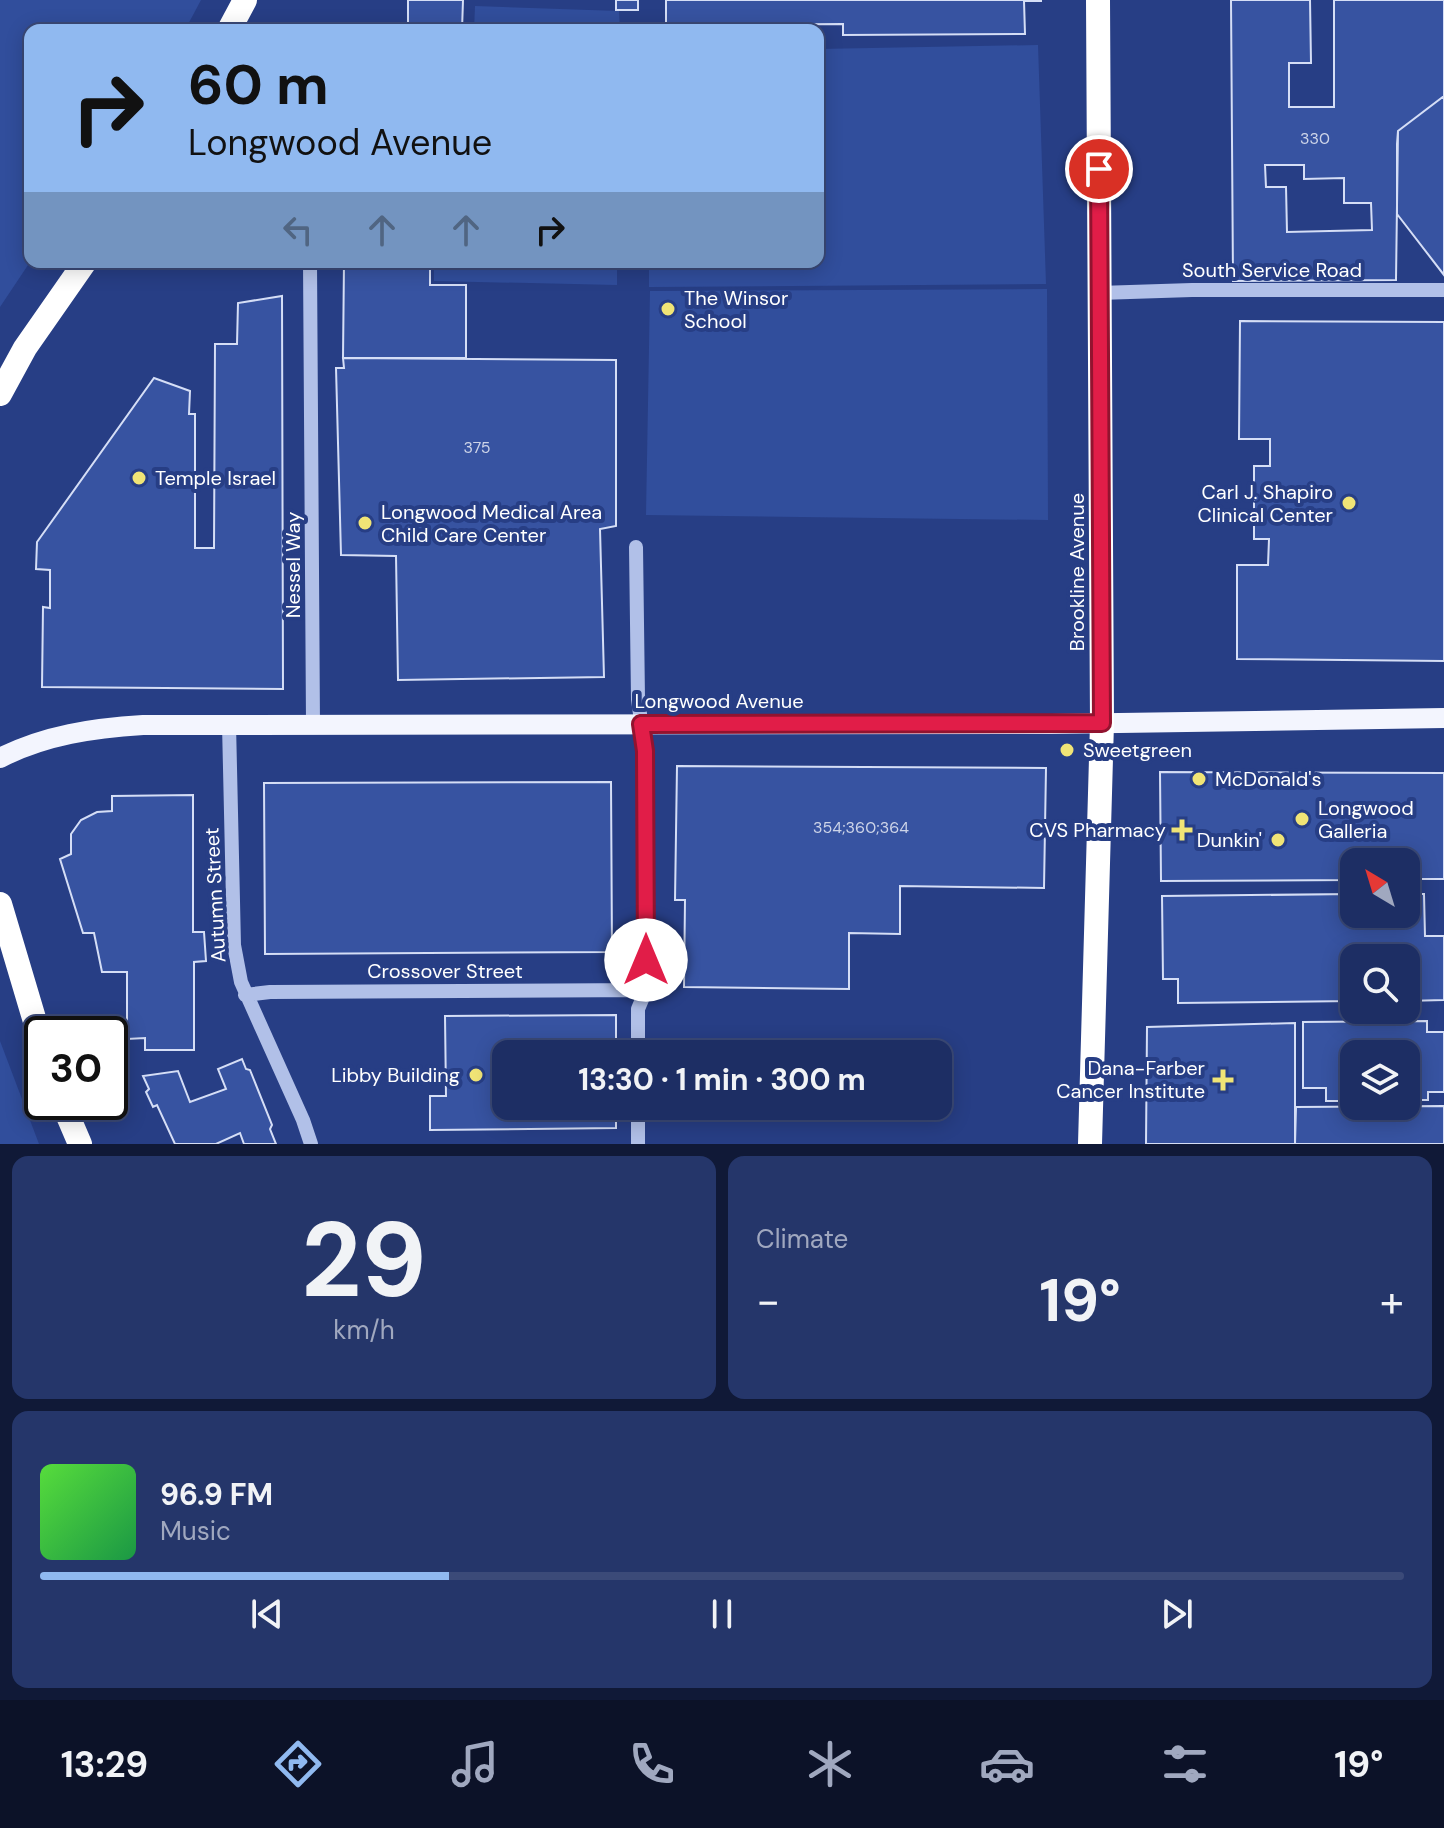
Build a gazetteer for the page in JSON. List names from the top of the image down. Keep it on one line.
{"streets":{"highway":["Brookline Avenue"],"main road":["Longwood Avenue"],"street":["South Service Road","Nessel Way","Autumn Street","Crossover Street"]},"crossings":[["South Service Road","Brookline Avenue"],["Nessel Way","Longwood Avenue"],["Brookline Avenue","Longwood Avenue"],["Longwood Avenue","Autumn Street"],["Autumn Street","Crossover Street"]],"places":{"other":["The Winsor School","Temple Israel","Carl J. Shapiro Clinical Center","Longwood Medical Area Child Care Center","Sweetgreen","McDonald's","Longwood Galleria","Dunkin'","Libby Building"],"health":["CVS Pharmacy","Dana-Farber Cancer Institute"]},"house_numbers":["330","375","354;360;364"],"north":"top left","page":{"turn":["60 m","Longwood Avenue"],"limit":"30","trip":"13:30 · 1 min · 300 m","tile":[["29","km/h"],"Climate"],"heat":["−","19°","+"],"song":["96.9 FM","Music"],"tabs":["13:29","19°"]}}
